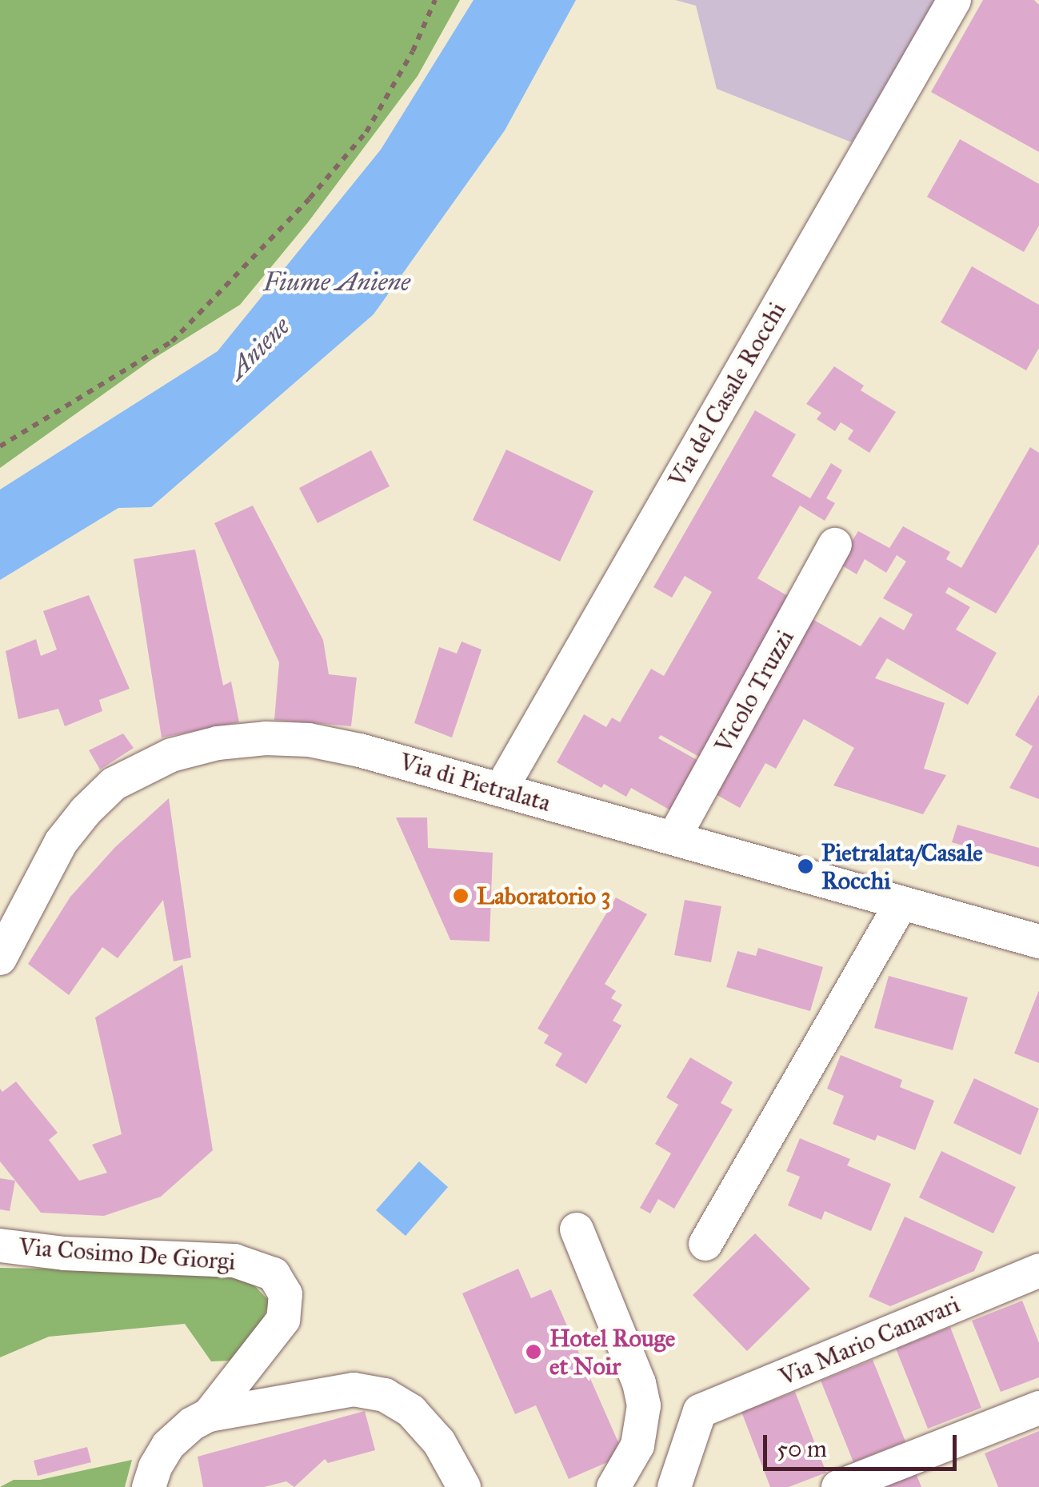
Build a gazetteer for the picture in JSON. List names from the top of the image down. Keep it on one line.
{"streets":{"street":["Via del Casale Rocchi","Vicolo Truzzi","Via di Pietralata","Via Cosimo De Giorgi","Via Mario Canavari"]},"crossings":[["Via del Casale Rocchi","Via di Pietralata"],["Vicolo Truzzi","Via di Pietralata"]],"water":["Fiume Aniene","Aniene"],"places":["Pietralata/Casale Rocchi","Laboratorio 3","Hotel Rouge et Noir"],"scale_bar":"50 m"}
